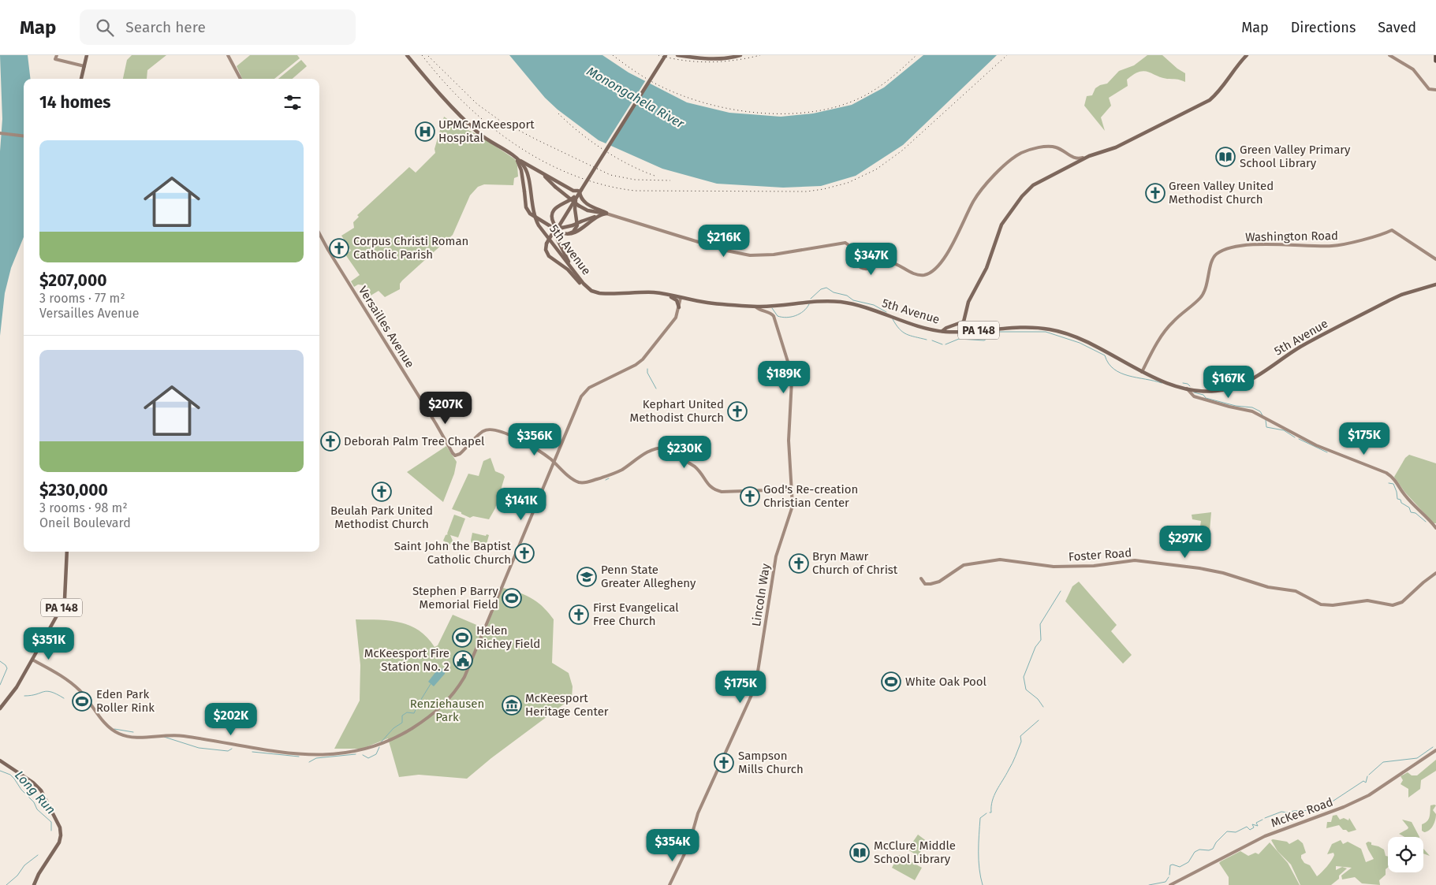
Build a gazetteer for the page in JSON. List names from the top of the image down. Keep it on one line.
{"streets":{"main road":["5th Avenue","PA 148"],"street":["Washington Road","Versailles Avenue","Foster Road","Lincoln Way","McKee Road"]},"crossings":[["Washington Road","5th Avenue"],["5th Avenue","Lincoln Way"]],"water":["Monongahela River","Long Run"],"parks":["Renziehausen Park"],"places":{"hospital":["UPMC McKeesport Hospital"],"library":["Green Valley Primary School Library","McClure Middle School Library"],"church":["Green Valley United Methodist Church","Corpus Christi Roman Catholic Parish","Kephart United Methodist Church","Deborah Palm Tree Chapel","Beulah Park United Methodist Church","God's Re-creation Christian Center","Saint John the Baptist Catholic Church","Bryn Mawr Church of Christ","First Evangelical Free Church","Sampson Mills Church"],"school or university":["Penn State Greater Allegheny"],"sports":["Stephen P Barry Memorial Field","Helen Richey Field","White Oak Pool","Eden Park Roller Rink"],"public building":["McKeesport Fire Station No. 2"],"museum":["McKeesport Heritage Center"]},"page":{"header":"Map","search":"Search here","nav":["Map","Directions","Saved"],"heading":"14 homes","list":[{"name":"$207,000","note":"3 rooms · 77 m² · Versailles Avenue"},{"name":"$230,000","note":"3 rooms · 98 m² · Oneil Boulevard"}],"price":["$216K","$347K","$189K","$167K","$207K","$175K","$356K","$230K","$141K","$297K","$351K","$175K","$202K","$354K"]}}
